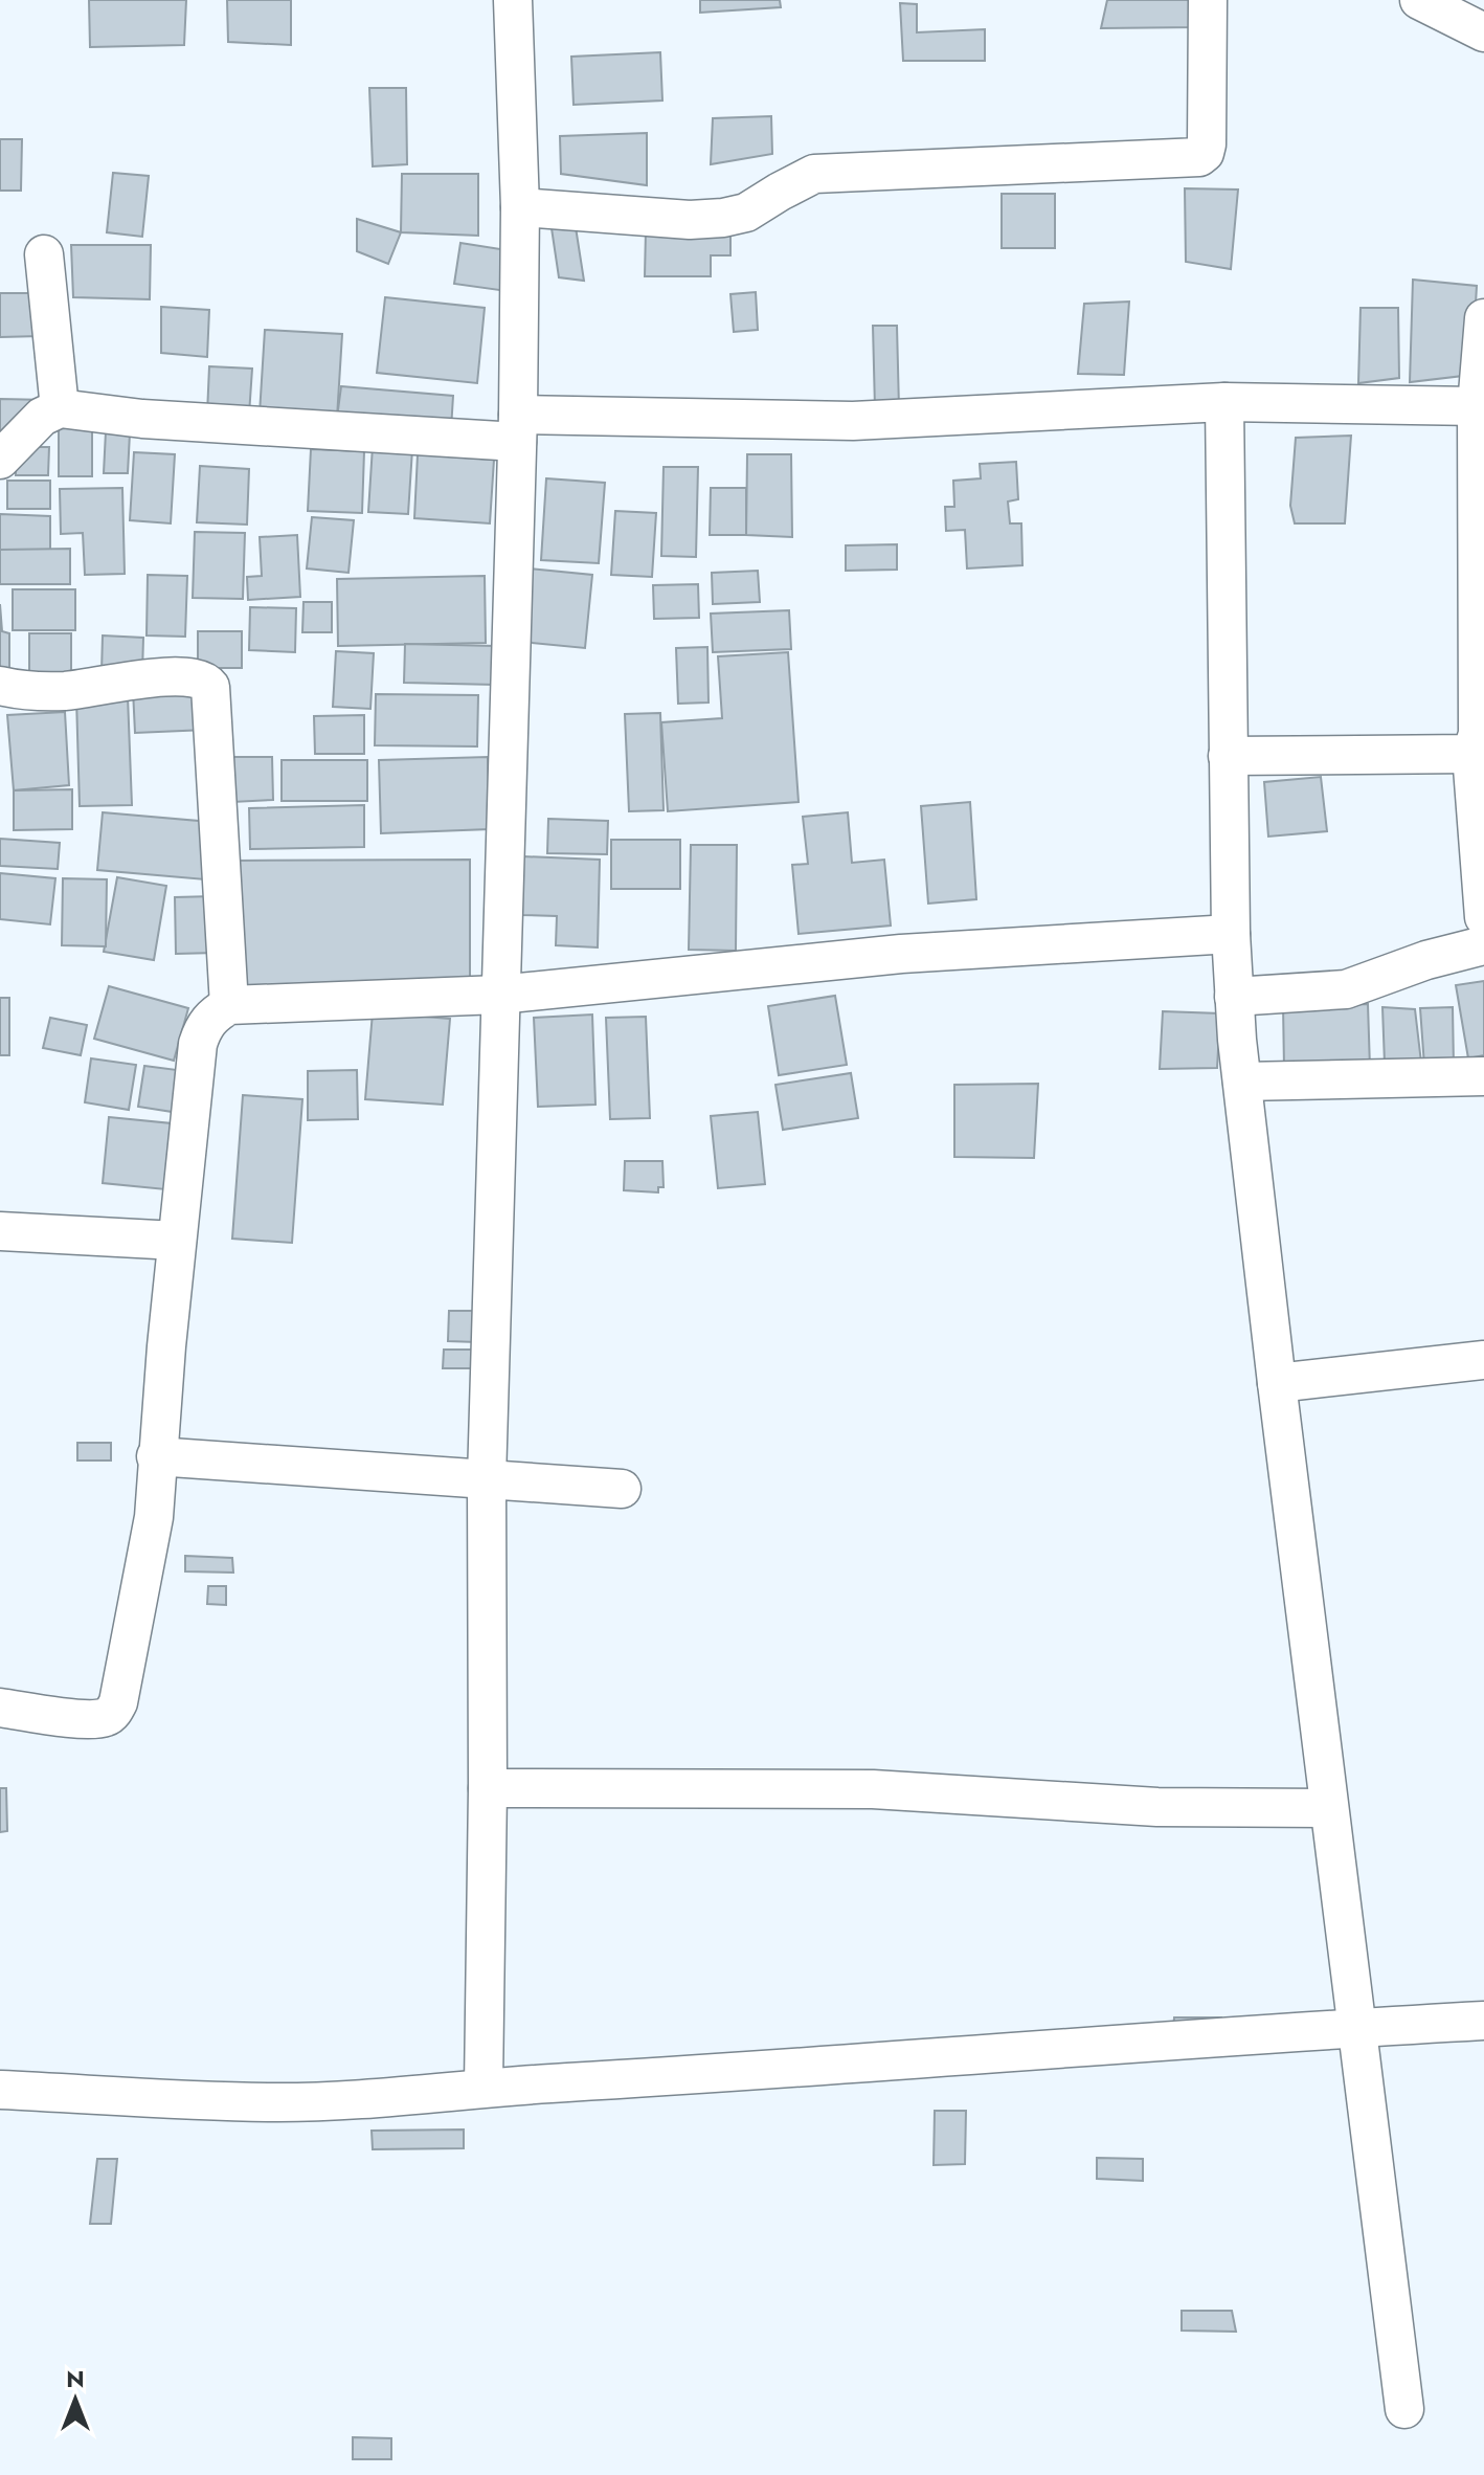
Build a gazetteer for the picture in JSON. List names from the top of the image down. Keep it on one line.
{"north":"top"}
